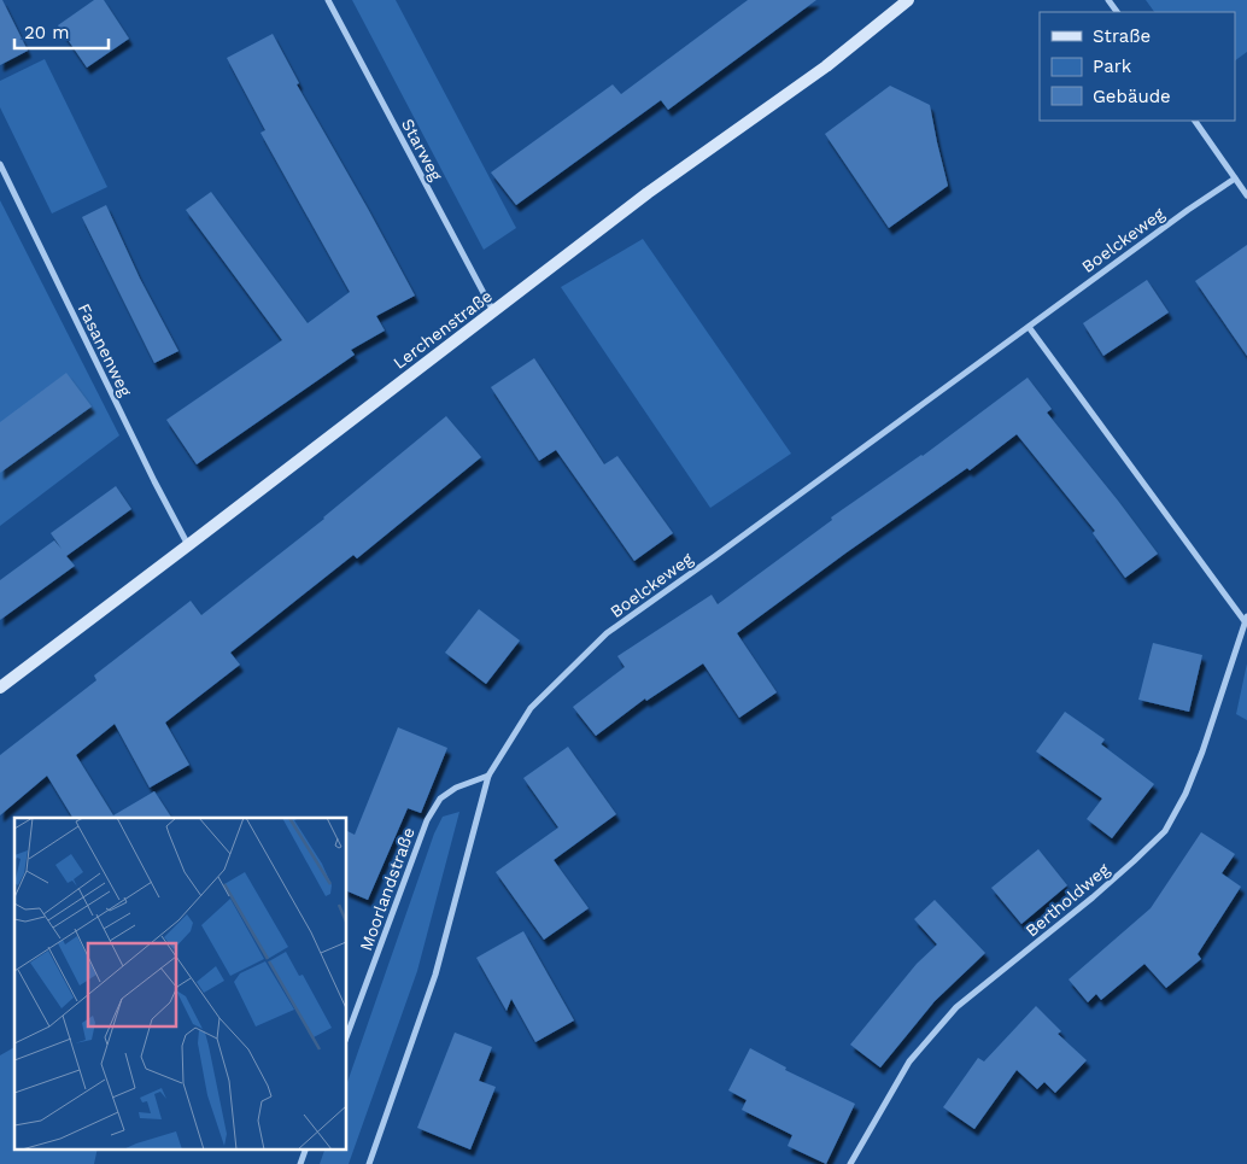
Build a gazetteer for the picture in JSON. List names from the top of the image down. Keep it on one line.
{"streets":{"street":["Starweg","Boelckeweg","Lerchenstraße","Fasanenweg","Moorlandstraße","Bertholdweg"]},"crossings":[["Starweg","Lerchenstraße"],["Boelckeweg","Moorlandstraße"],["Boelckeweg","Bertholdweg"],["Lerchenstraße","Fasanenweg"]],"legend":["Straße","Park","Gebäude"],"scale_bar":"20 m"}
